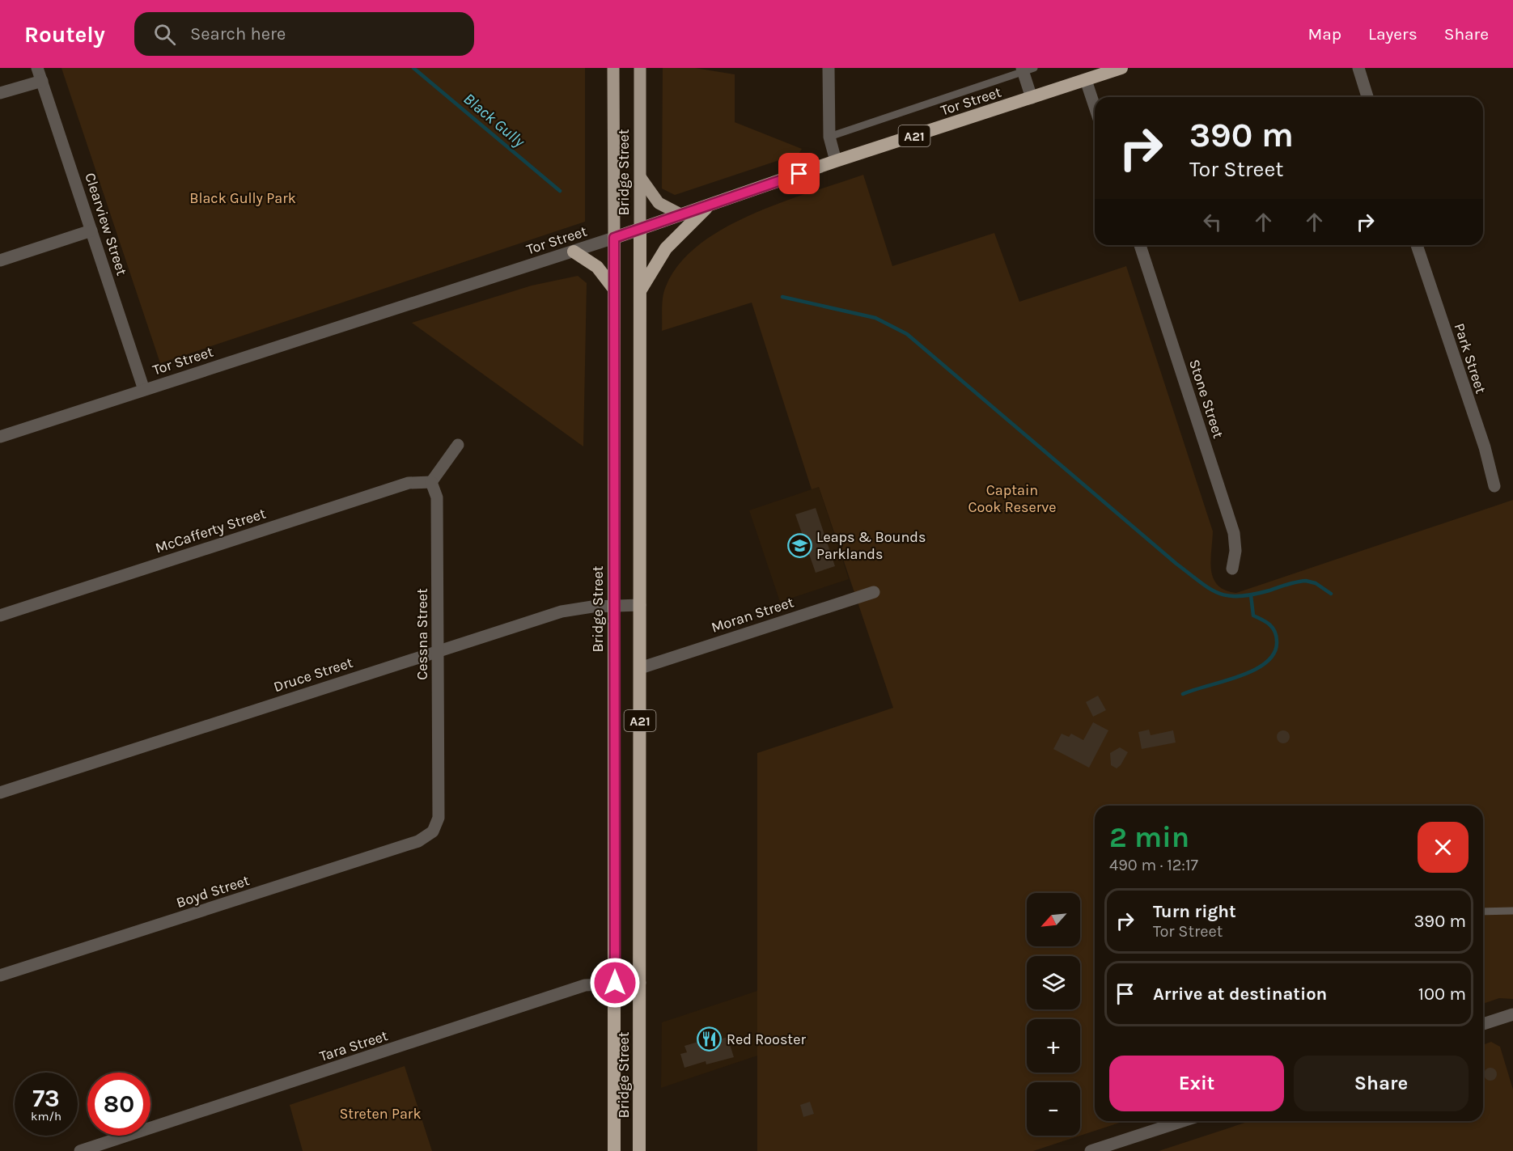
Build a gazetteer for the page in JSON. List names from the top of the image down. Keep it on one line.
{"streets":{"highway":["Tor Street","A21","Bridge Street"],"street":["Clearview Street","Park Street","Stone Street","McCafferty Street","Moran Street","Cessna Street","Druce Street","Boyd Street","Tara Street"]},"crossings":[["Tor Street","A21"],["Tor Street","Bridge Street"],["Tor Street","Clearview Street"],["A21","Bridge Street"],["Bridge Street","Moran Street"],["Bridge Street","Druce Street"],["Bridge Street","Tara Street"],["McCafferty Street","Cessna Street"],["Cessna Street","Druce Street"],["Cessna Street","Boyd Street"]],"water":["Black Gully"],"parks":["Black Gully Park","Captain Cook Reserve","Streten Park"],"places":{"school or university":["Leaps & Bounds Parklands"],"restaurant":["Red Rooster"]},"north":"bottom left","page":{"header":"Routely","search":"Search here","nav":["Map","Layers","Share"],"turn":["390 m","Tor Street"],"heading":["2 min","490 m · 12:17"],"list":[{"name":"Turn right","note":"Tor Street","value":"390 m"},{"name":"Arrive at destination","value":"100 m"}],"map_buttons":["+","−"],"buttons":["Exit","Share"],"speed":"73 km/h","limit":"80"}}
